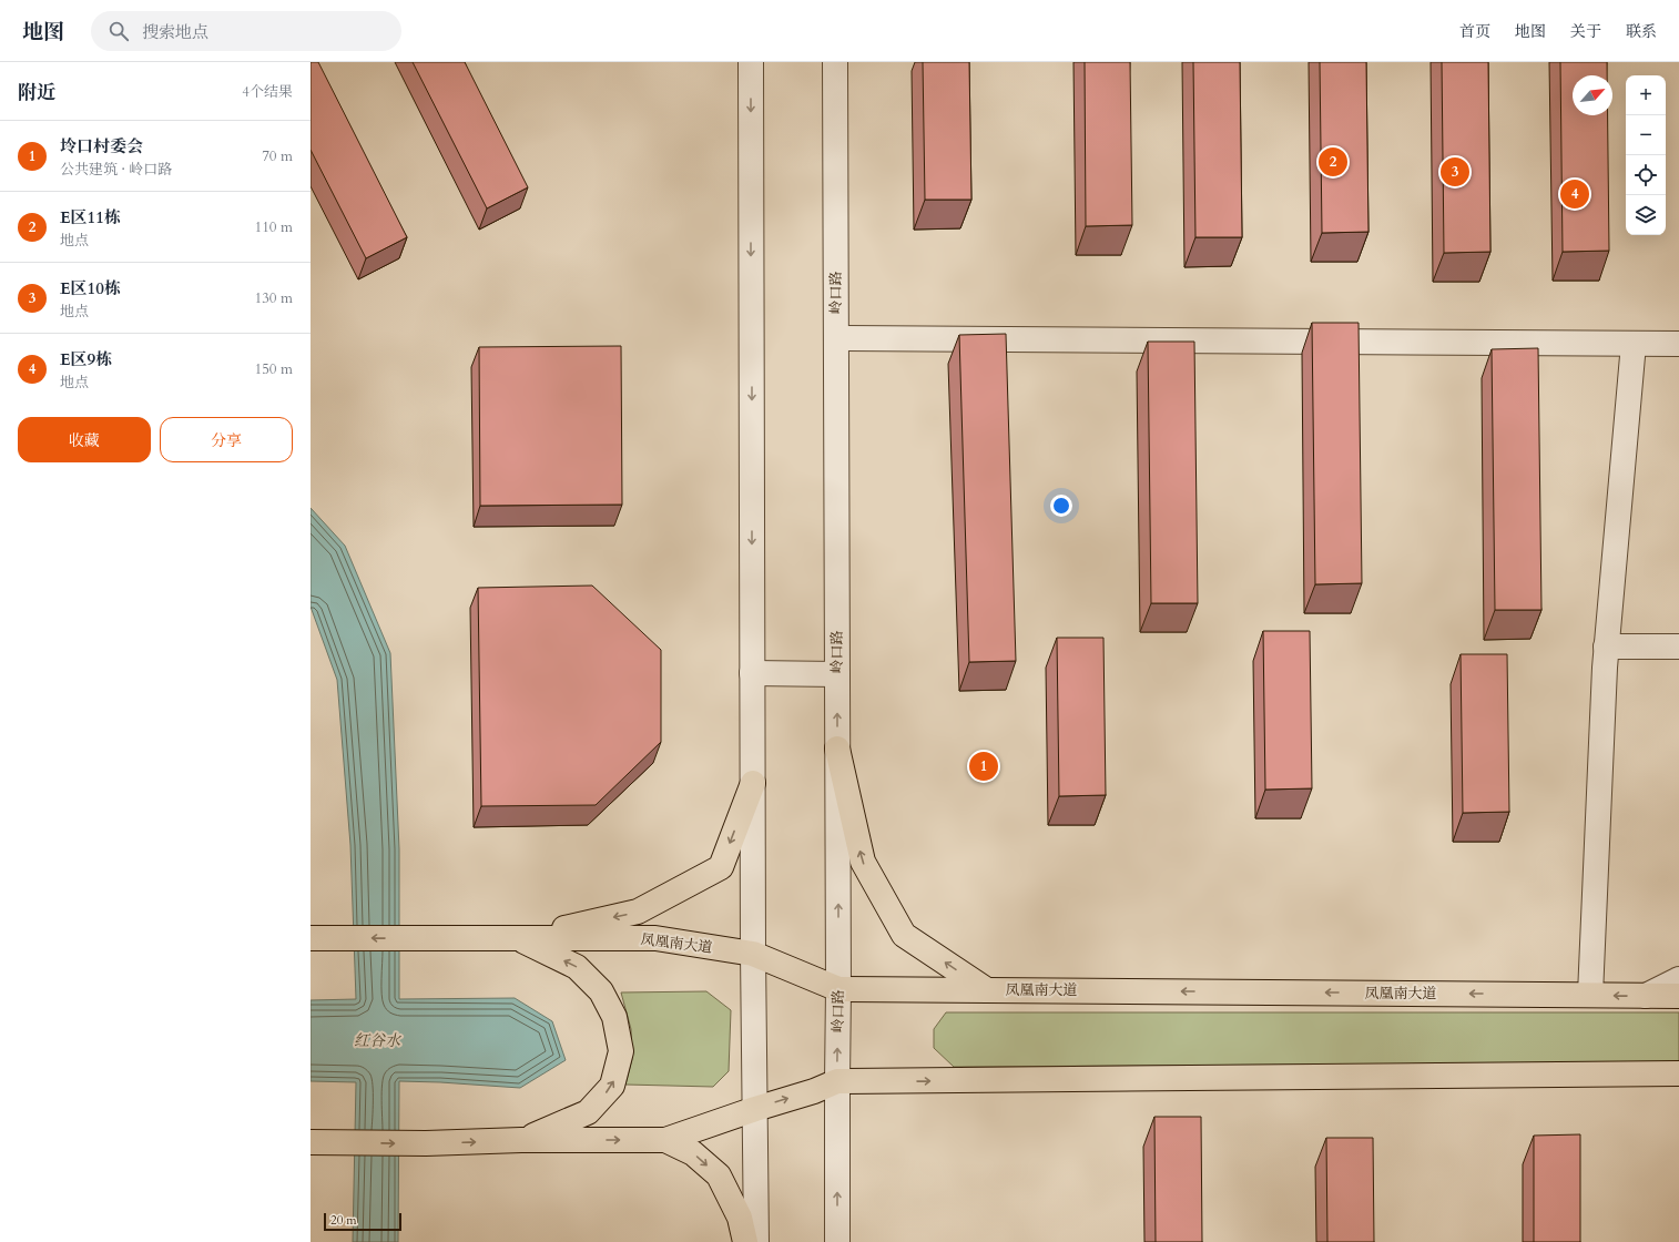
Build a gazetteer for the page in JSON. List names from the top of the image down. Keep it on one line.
{"streets":{"main road":["凤凰南大道"],"street":["岭口路"]},"crossings":[["岭口路","凤凰南大道"]],"water":["红谷水"],"scale_bar":"20 m","north":"top right","page":{"header":"地图","search":"搜索地点","nav":["首页","地图","关于","联系"],"heading":["附近","4个结果"],"map_buttons":["+","−"],"list":[{"mark":"1","name":"坽口村委会","note":"公共建筑 · 岭口路","value":"70 m"},{"mark":"2","name":"E区11栋","note":"地点","value":"110 m"},{"mark":"3","name":"E区10栋","note":"地点","value":"130 m"},{"mark":"4","name":"E区9栋","note":"地点","value":"150 m"}],"pins":["2","3","4","1"],"buttons":["收藏","分享"],"scale":"20 m"}}
